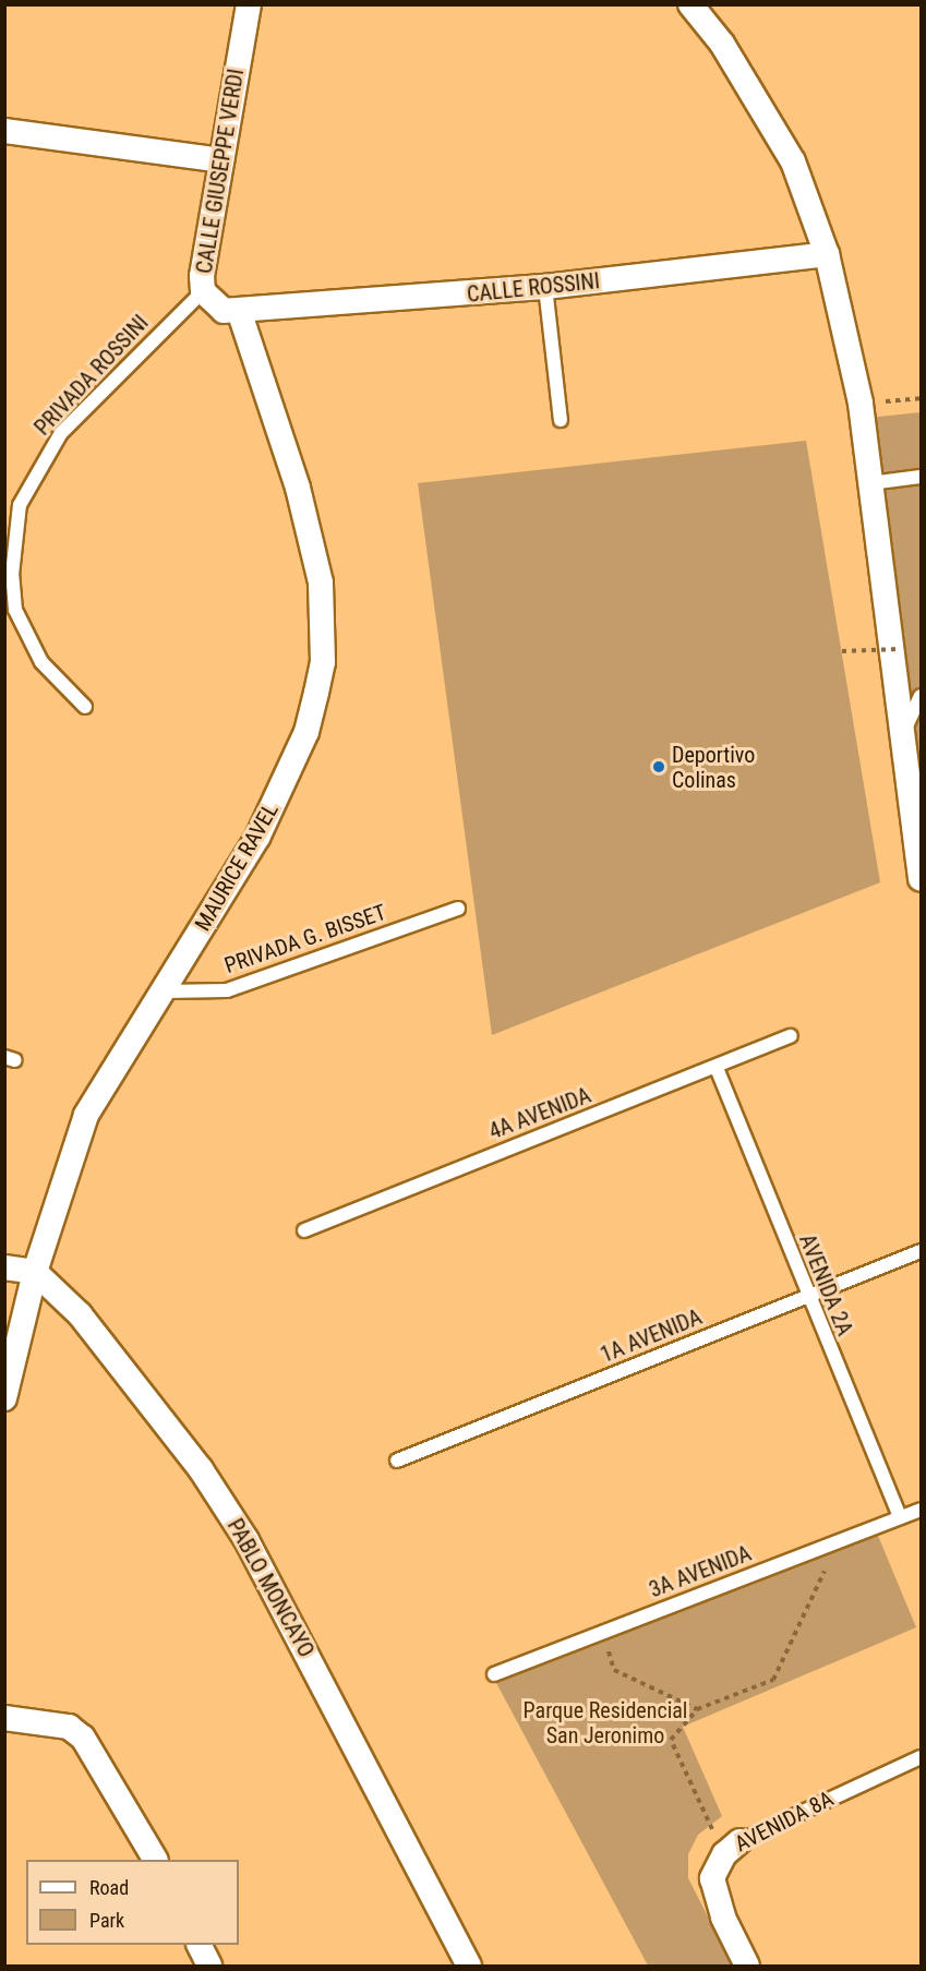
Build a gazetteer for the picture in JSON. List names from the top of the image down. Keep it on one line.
{"streets":{"street":["CALLE GIUSEPPE VERDI","CALLE ROSSINI","MAURICE RAVEL","PABLO MONCAYO","AVENIDA 8A"],"lane":["PRIVADA ROSSINI","PRIVADA G. BISSET","4A AVENIDA","AVENIDA 2A","1A AVENIDA","3A AVENIDA"]},"crossings":[["CALLE GIUSEPPE VERDI","CALLE ROSSINI"],["CALLE GIUSEPPE VERDI","PRIVADA ROSSINI"],["CALLE GIUSEPPE VERDI","MAURICE RAVEL"],["CALLE ROSSINI","MAURICE RAVEL"],["MAURICE RAVEL","PRIVADA G. BISSET"],["MAURICE RAVEL","PABLO MONCAYO"],["4A AVENIDA","AVENIDA 2A"],["AVENIDA 2A","1A AVENIDA"],["AVENIDA 2A","3A AVENIDA"]],"parks":["Parque Residencial San Jeronimo"],"places":["Deportivo Colinas"],"legend":["Road","Park"]}
